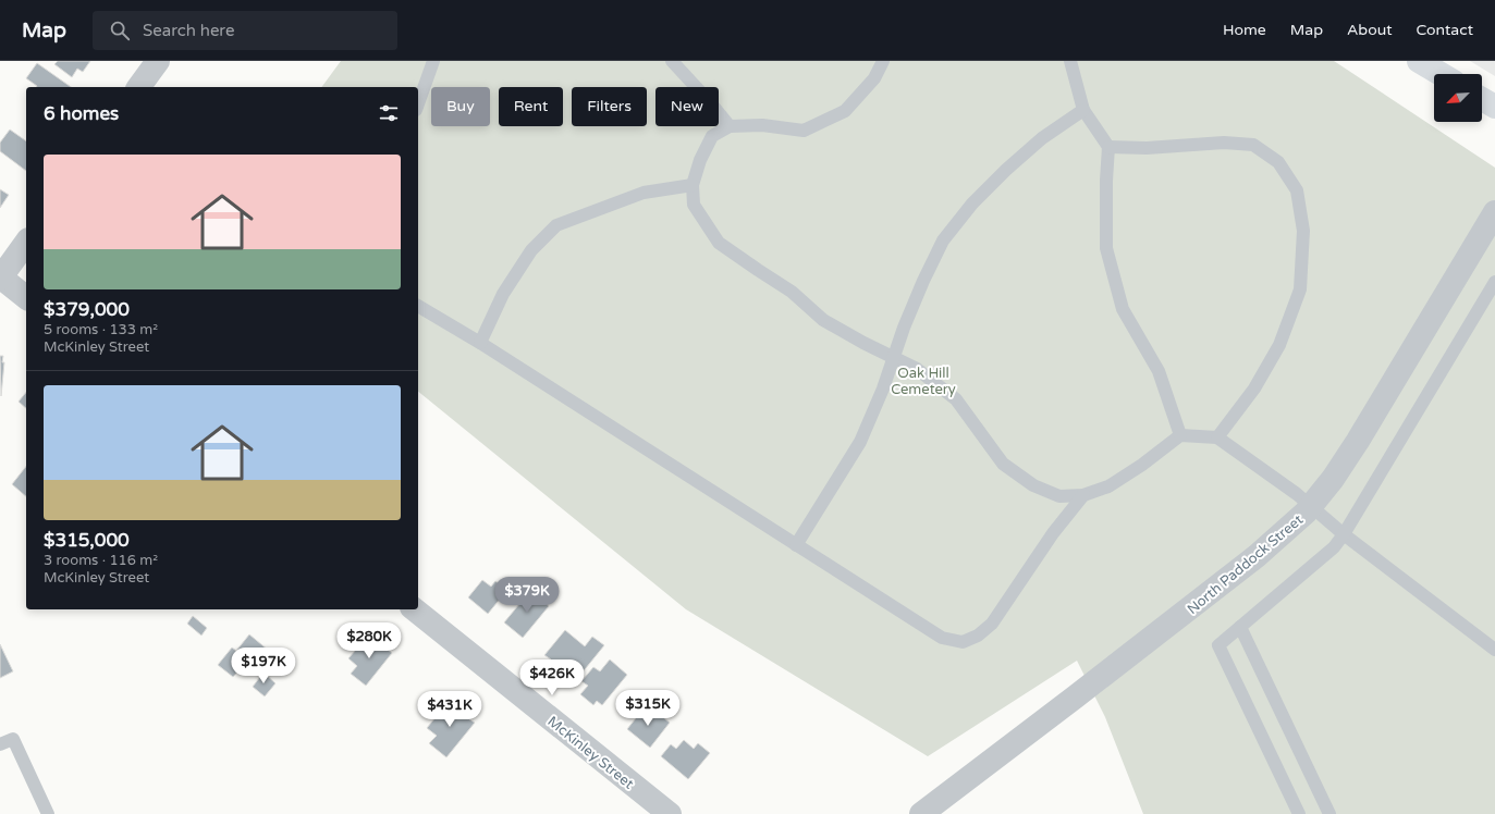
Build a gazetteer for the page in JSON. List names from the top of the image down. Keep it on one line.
{"streets":{"street":["North Paddock Street","McKinley Street"]},"parks":["Oak Hill Cemetery"],"north":"bottom left","page":{"header":"Map","search":"Search here","nav":["Home","Map","About","Contact"],"chip":["Buy","Rent","Filters","New"],"heading":"6 homes","list":[{"name":"$379,000","note":"5 rooms · 133 m² · McKinley Street"},{"name":"$315,000","note":"3 rooms · 116 m² · McKinley Street"}],"price":["$379K","$280K","$197K","$426K","$315K","$431K"]}}
